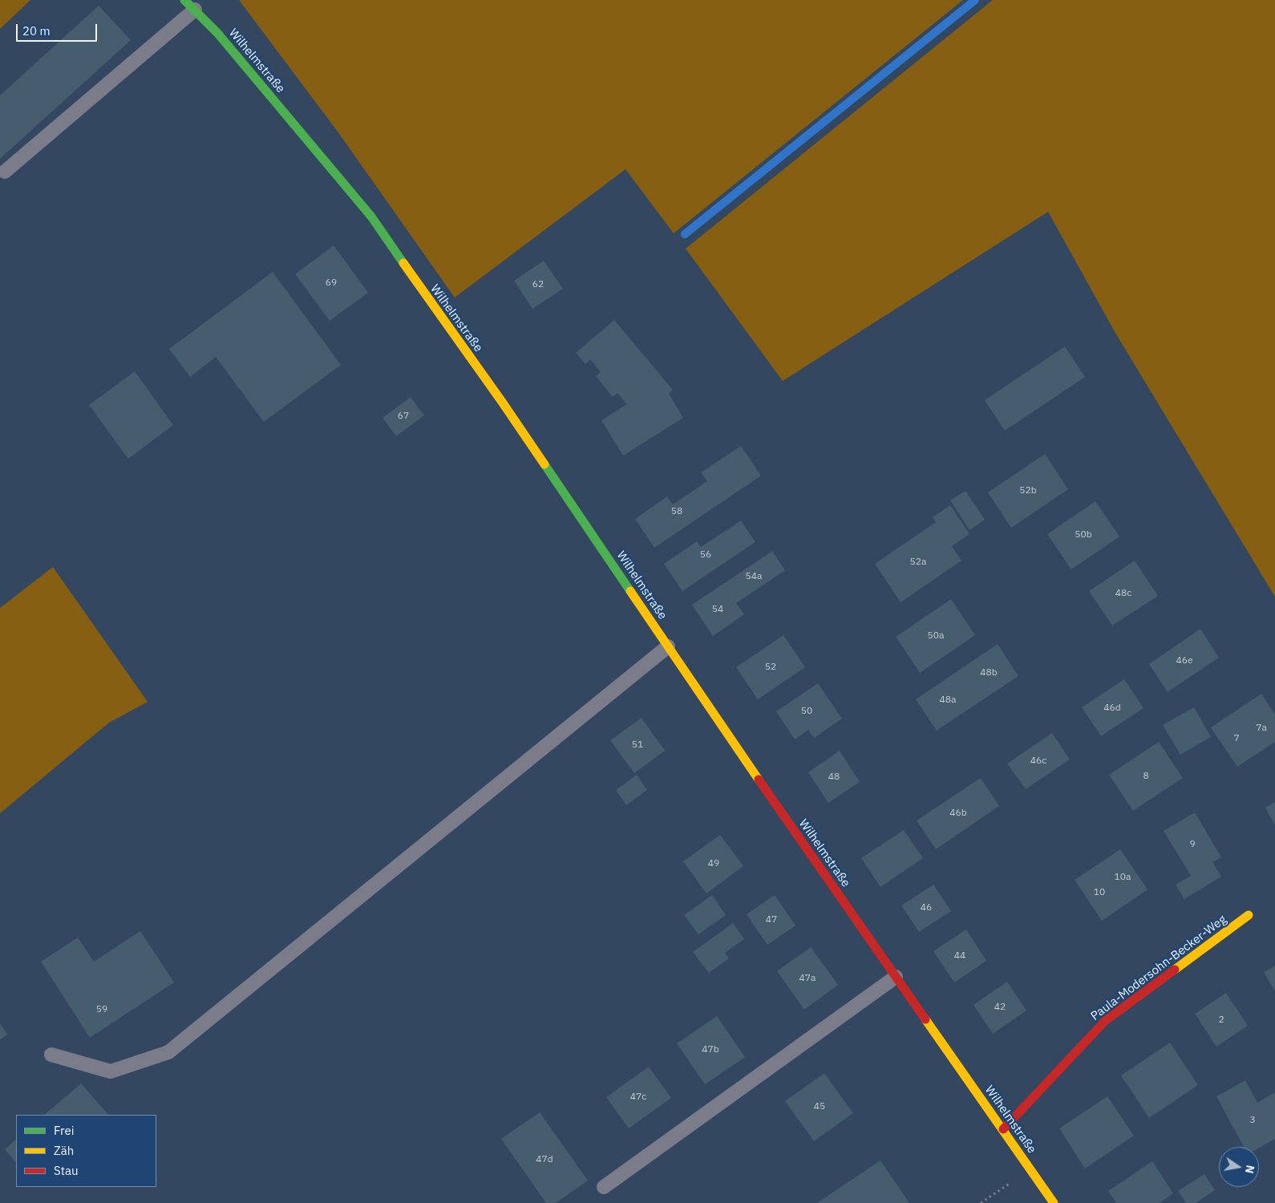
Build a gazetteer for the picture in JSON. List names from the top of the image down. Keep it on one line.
{"streets":{"main road":["Wilhelmstraße","Paula-Modersohn-Becker-Weg"]},"crossings":[["Wilhelmstraße","Paula-Modersohn-Becker-Weg"]],"house_numbers":["69","62","67","52b","58","50b","56","52a","54a","48c","54","50a","46e","52","48b","48a","46d","50","7a","7","51","46c","8","48","46b","9","49","10a","10","46","47","44","47a","42","59","2","47b","47c","45","3","47d"],"legend":["Frei","Zäh","Stau"],"scale_bar":"20 m","north":"right"}
